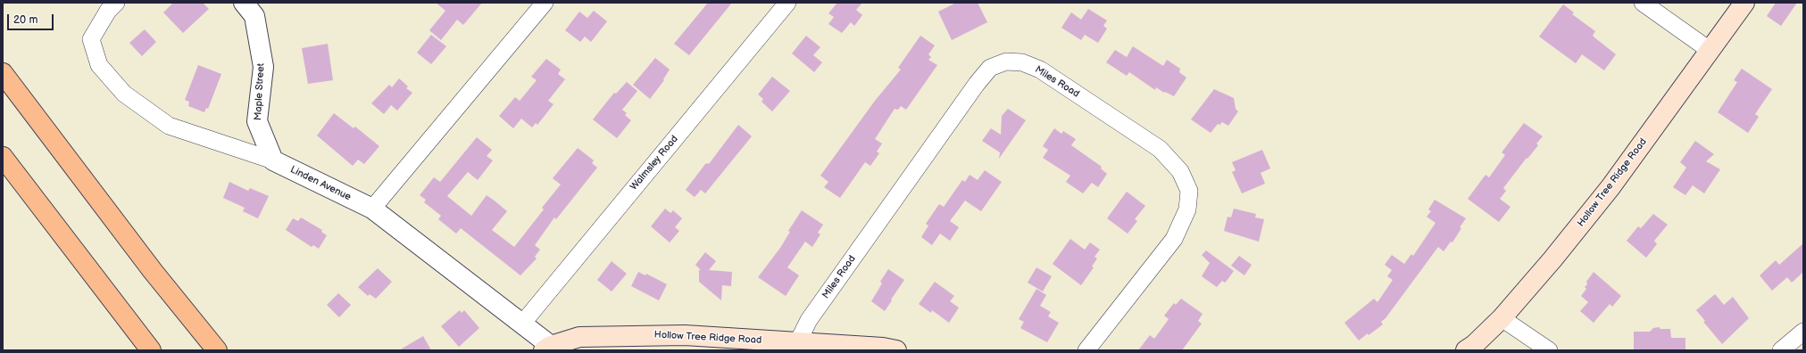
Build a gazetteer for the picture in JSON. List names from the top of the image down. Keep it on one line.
{"streets":{"main road":["Hollow Tree Ridge Road"],"street":["Miles Road","Maple Street","Walmsley Road","Linden Avenue"]},"crossings":[["Miles Road","Hollow Tree Ridge Road"],["Maple Street","Linden Avenue"],["Walmsley Road","Linden Avenue"],["Hollow Tree Ridge Road","Linden Avenue"]],"scale_bar":"20 m"}
